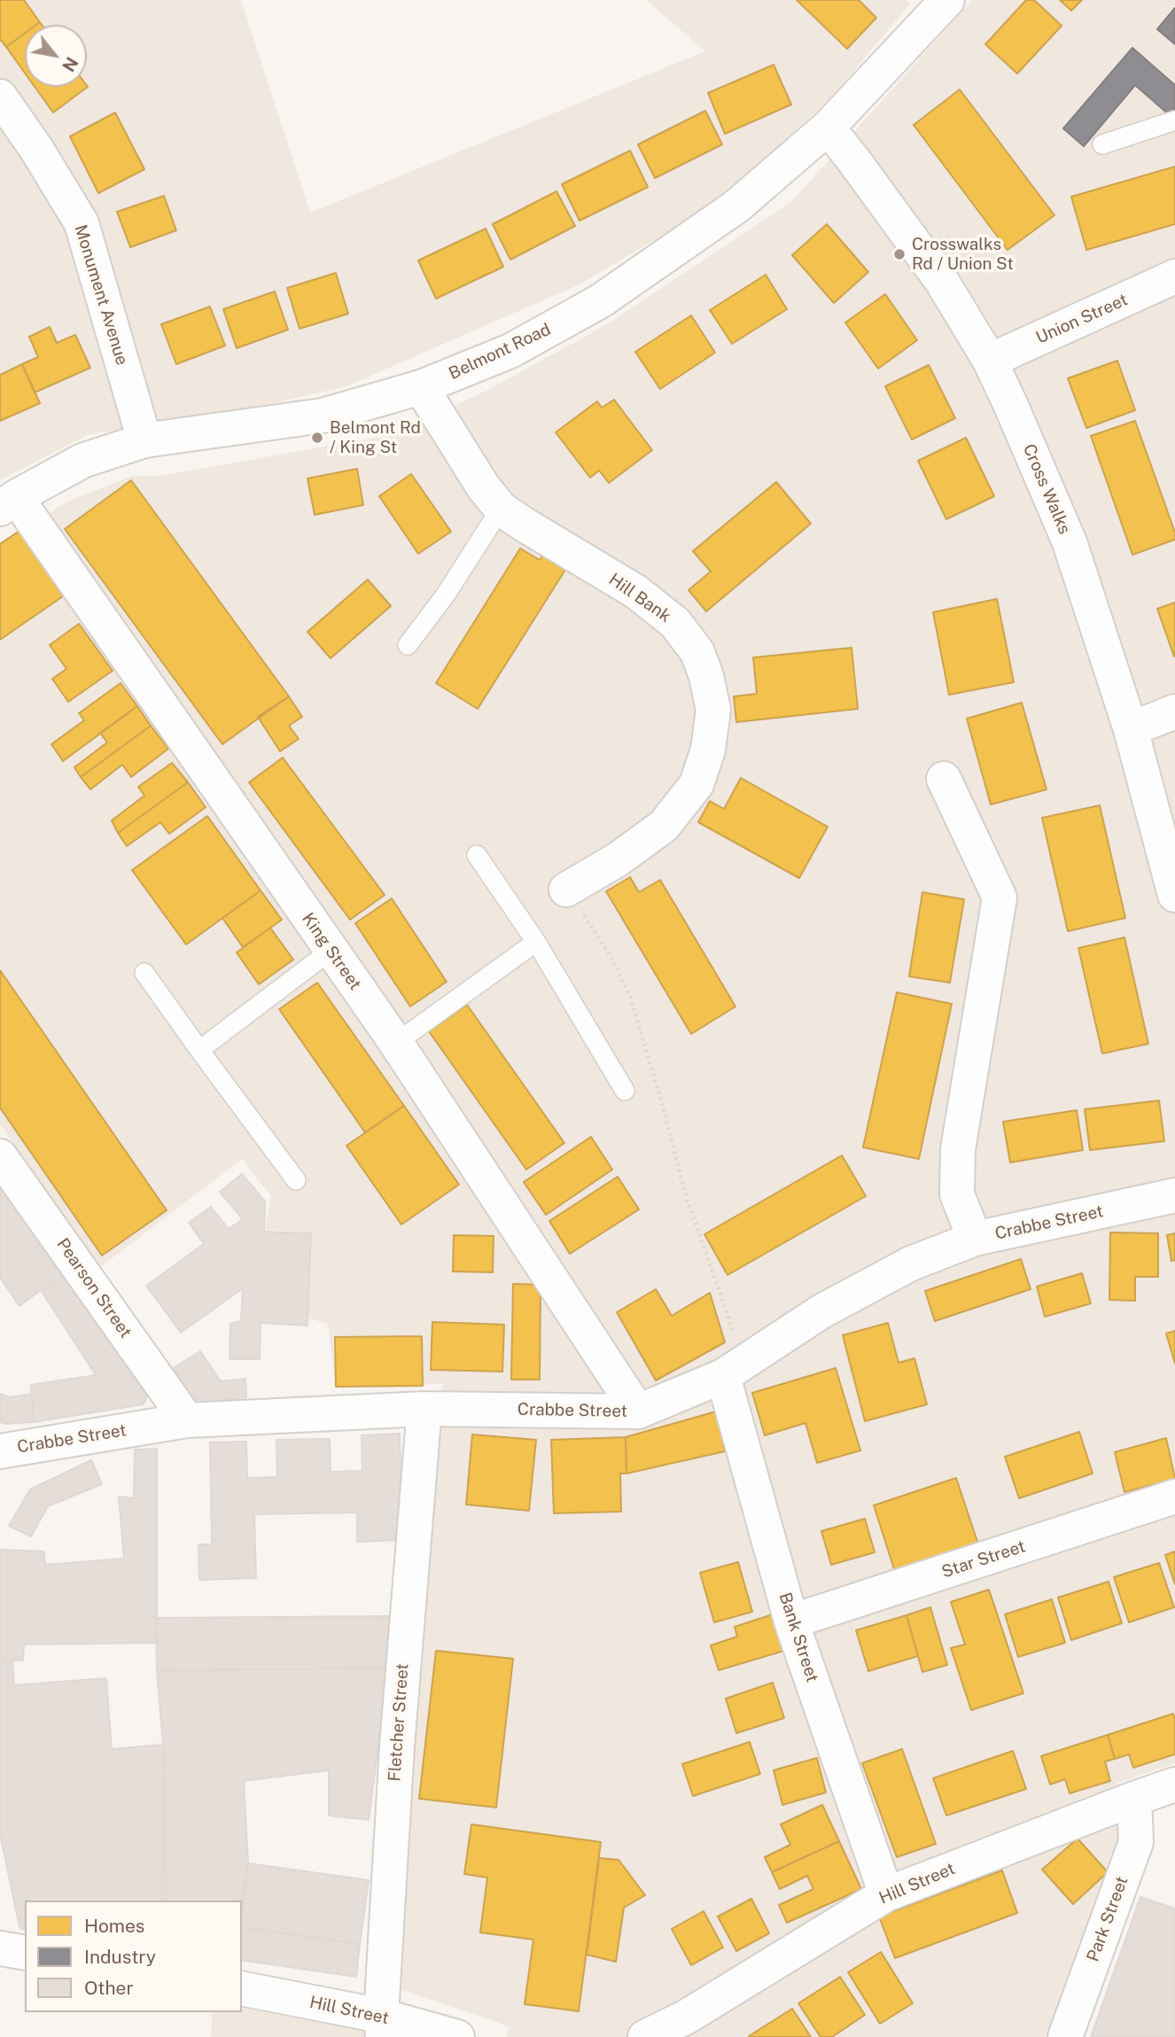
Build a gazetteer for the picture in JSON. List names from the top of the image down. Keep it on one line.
{"streets":{"street":["Monument Avenue","Union Street","Belmont Road","Cross Walks","Hill Bank","King Street","Crabbe Street","Pearson Street","Star Street","Bank Street","Fletcher Street","Hill Street","Park Street"]},"crossings":[["Monument Avenue","Belmont Road"],["Union Street","Cross Walks"],["Belmont Road","Cross Walks"],["Belmont Road","Hill Bank"],["Belmont Road","King Street"],["King Street","Crabbe Street"],["Crabbe Street","Pearson Street"],["Crabbe Street","Bank Street"],["Crabbe Street","Fletcher Street"],["Star Street","Bank Street"],["Bank Street","Hill Street"],["Fletcher Street","Hill Street"],["Hill Street","Park Street"]],"places":["Crosswalks Rd / Union St","Belmont Rd / King St"],"legend":["Homes","Industry","Other"],"north":"bottom right"}
